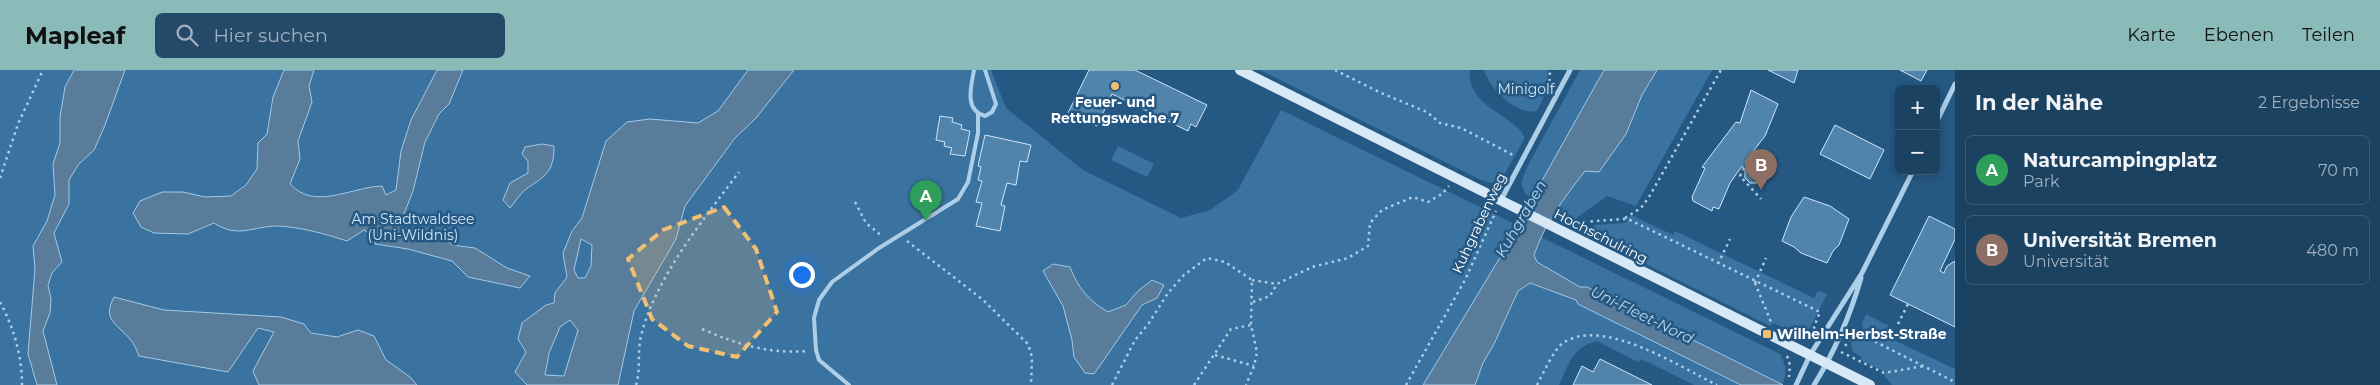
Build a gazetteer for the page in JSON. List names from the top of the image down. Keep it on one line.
{"streets":{"street":["Kuhgrabenweg","Hochschulring"]},"crossings":[["Kuhgrabenweg","Hochschulring"]],"water":["Kuhgraben","Uni-Fleet-Nord"],"parks":["Minigolf","Am Stadtwaldsee (Uni-Wildnis)"],"places":{"other":["Feuer- und Rettungswache 7"],"transit":["Wilhelm-Herbst-Straße"]},"page":{"header":"Mapleaf","search":"Hier suchen","nav":["Karte","Ebenen","Teilen"],"heading":["In der Nähe","2 Ergebnisse"],"map_buttons":["+","−"],"list":[{"mark":"A","name":"Naturcampingplatz","note":"Park","value":"70 m"},{"mark":"B","name":"Universität Bremen","note":"Universität","value":"480 m"}],"pins":["B","A"]}}
